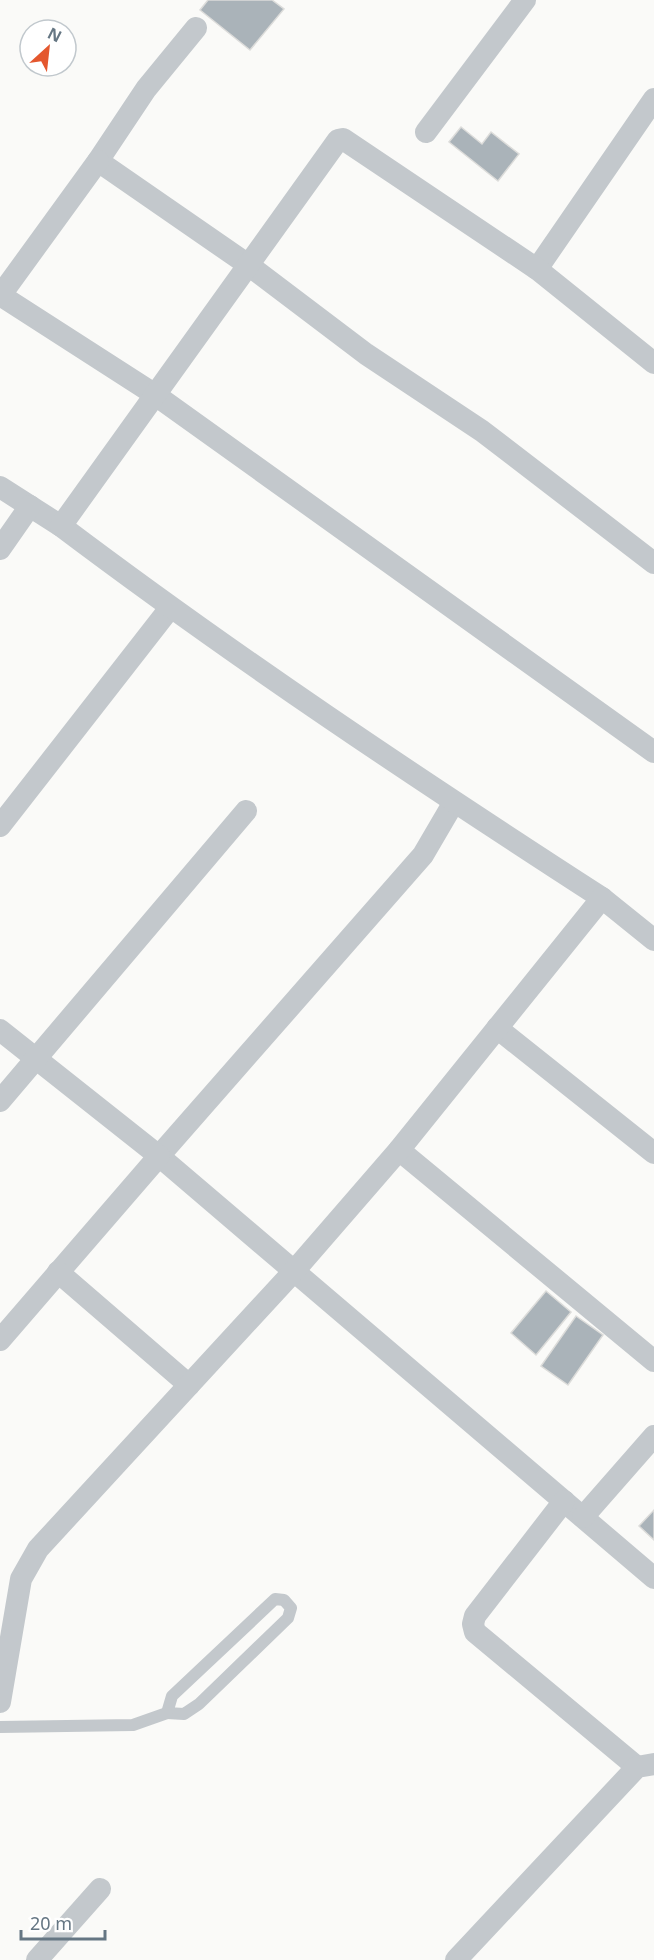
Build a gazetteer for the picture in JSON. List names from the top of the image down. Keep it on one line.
{"scale_bar":"20 m","north":"top right"}
